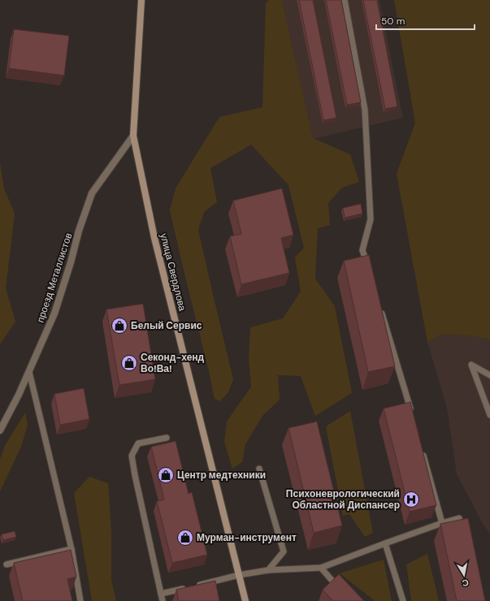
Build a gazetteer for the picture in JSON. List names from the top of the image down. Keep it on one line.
{"streets":{"street":["улица Свердлова","проезд Металлистов"]},"crossings":[["улица Свердлова","проезд Металлистов"]],"places":{"shop":["Белый Сервис","Секонд-хенд Во!Ва!","Центр медтехники","Мурман-инструмент"],"hospital":["Психоневрологический Областной Диспансер"]},"scale_bar":"50 m","north":"bottom"}
